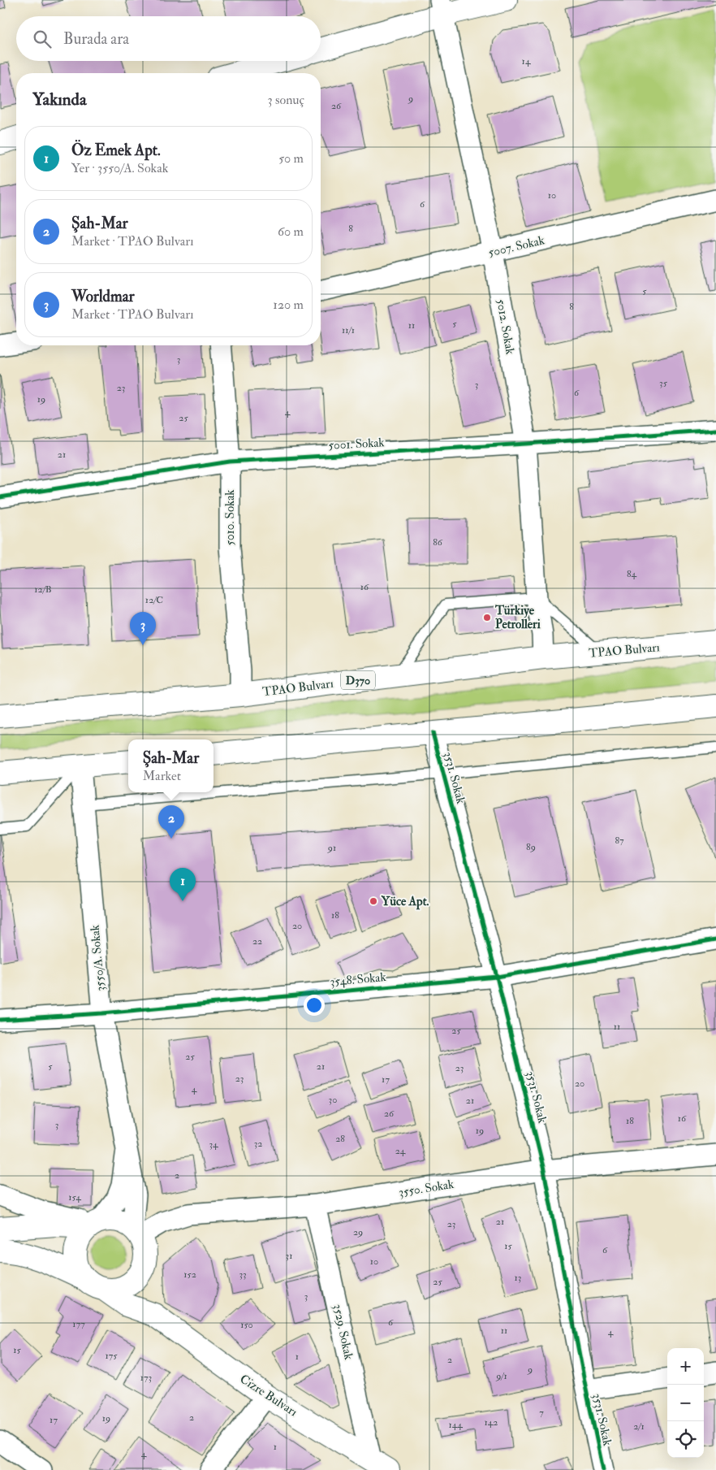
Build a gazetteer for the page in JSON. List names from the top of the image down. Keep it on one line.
{"streets":{"main road":["TPAO Bulvarı","D370","Cizre Bulvarı"],"street":["5007. Sokak","5012. Sokak","5001. Sokak","5010. Sokak","3531. Sokak","3550/A. Sokak","3548. Sokak","3550. Sokak","3529. Sokak"]},"crossings":[["5007. Sokak","5012. Sokak"],["5012. Sokak","5001. Sokak"],["5012. Sokak","TPAO Bulvarı"],["5001. Sokak","5010. Sokak"],["5010. Sokak","TPAO Bulvarı"],["3531. Sokak","3548. Sokak"],["3531. Sokak","3550. Sokak"],["3550/A. Sokak","3548. Sokak"],["3550/A. Sokak","3550. Sokak"],["3550. Sokak","3529. Sokak"],["3529. Sokak","Cizre Bulvarı"]],"places":["Türkiye Petrolleri","Yüce Apt."],"house_numbers":["14","9","26","10","6","8","5","8","5","11","11/1","3","35","3","23","6","19","4","25","21","86","84","16","12/B","12/C","87","89","91","18","20","22","11","25","25","5","21","23","23","17","20","4","30","21","26","16","18","3","19","28","32","34","24","2","154","21","23","29","15","6","31","10","152","33","13","25","3","6","177","150","11","4","15","175","1","2","9","9/1","173","7","2","19","17","142","144","2/1","1","4"],"page":{"search":"Burada ara","heading":["Yakında","3 sonuç"],"list":[{"mark":"1","name":"Öz Emek Apt.","note":"Yer · 3550/A. Sokak","value":"50 m"},{"mark":"2","name":"Şah-Mar","note":"Market · TPAO Bulvarı","value":"60 m"},{"mark":"3","name":"Worldmar","note":"Market · TPAO Bulvarı","value":"120 m"}],"pins":["3","2","1"],"popup":["Şah-Mar","Market"],"map_buttons":["+","−"]}}
